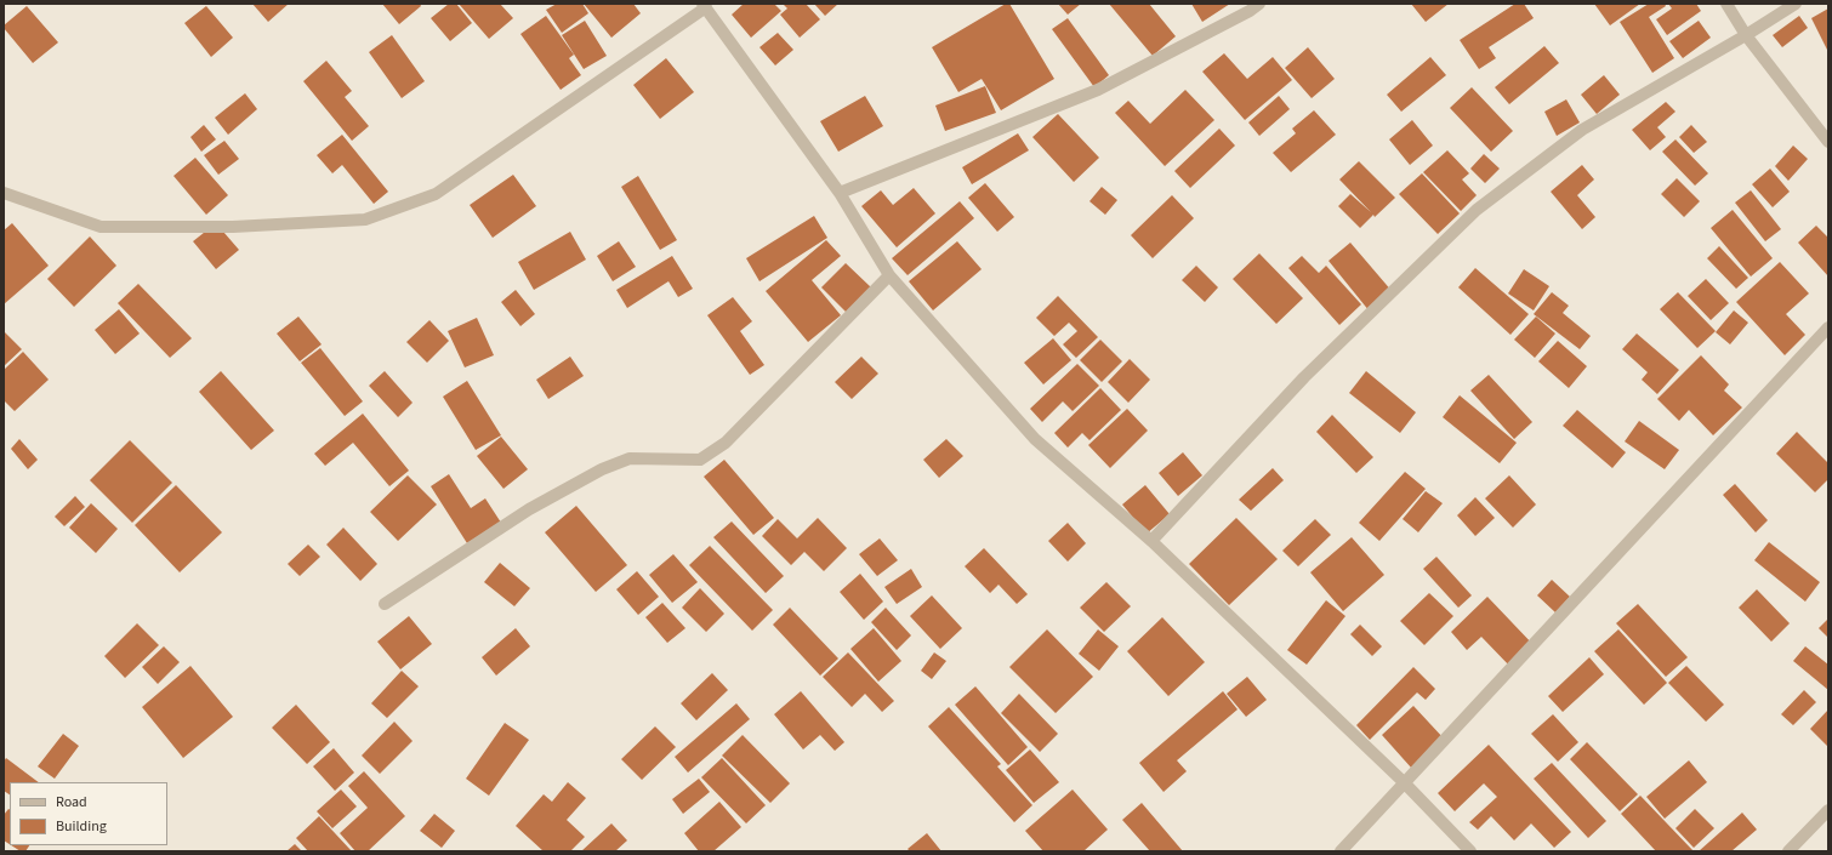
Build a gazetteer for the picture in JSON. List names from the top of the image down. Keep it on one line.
{"legend":["Road","Building"]}
